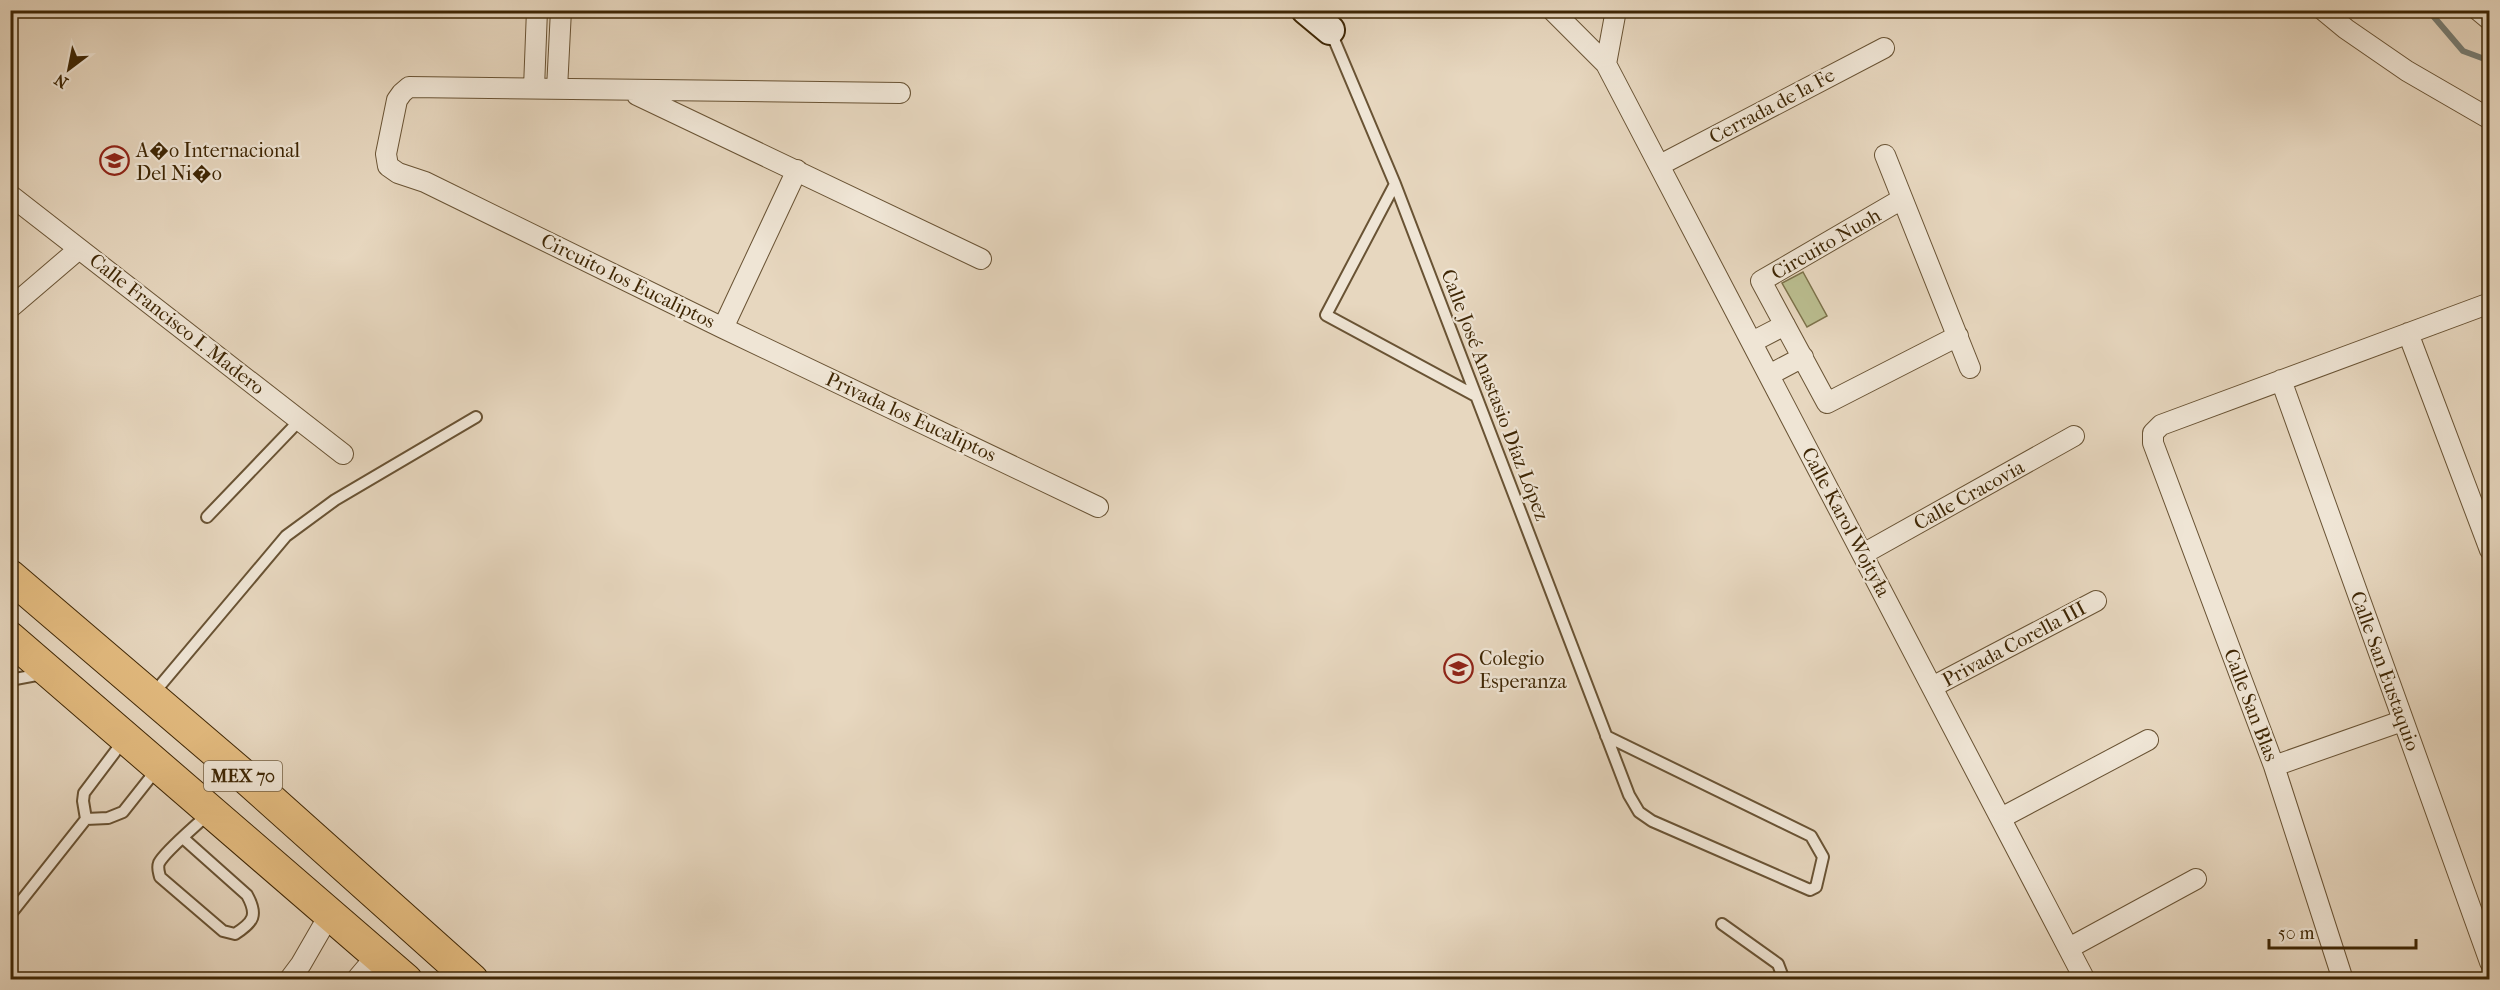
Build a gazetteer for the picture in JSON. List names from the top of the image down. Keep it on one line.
{"streets":{"main road":["MEX 70"],"street":["Cerrada de la Fe","Circuito Nuoh","Circuito los Eucaliptos","Calle Francisco I. Madero","Privada los Eucaliptos","Calle Cracovia","Calle Karol Wojtyła","Privada Corella III","Calle San Eustaquio","Calle San Blas"],"lane":["Calle José Anastasio Díaz López"]},"crossings":[["Cerrada de la Fe","Calle Karol Wojtyła"],["Circuito los Eucaliptos","Privada los Eucaliptos"],["Calle Cracovia","Calle Karol Wojtyła"],["Calle Karol Wojtyła","Privada Corella III"],["Calle San Eustaquio","Calle San Blas"]],"places":{"school or university":["A�o Internacional Del Ni�o","Colegio Esperanza"]},"scale_bar":"50 m","north":"bottom left"}
